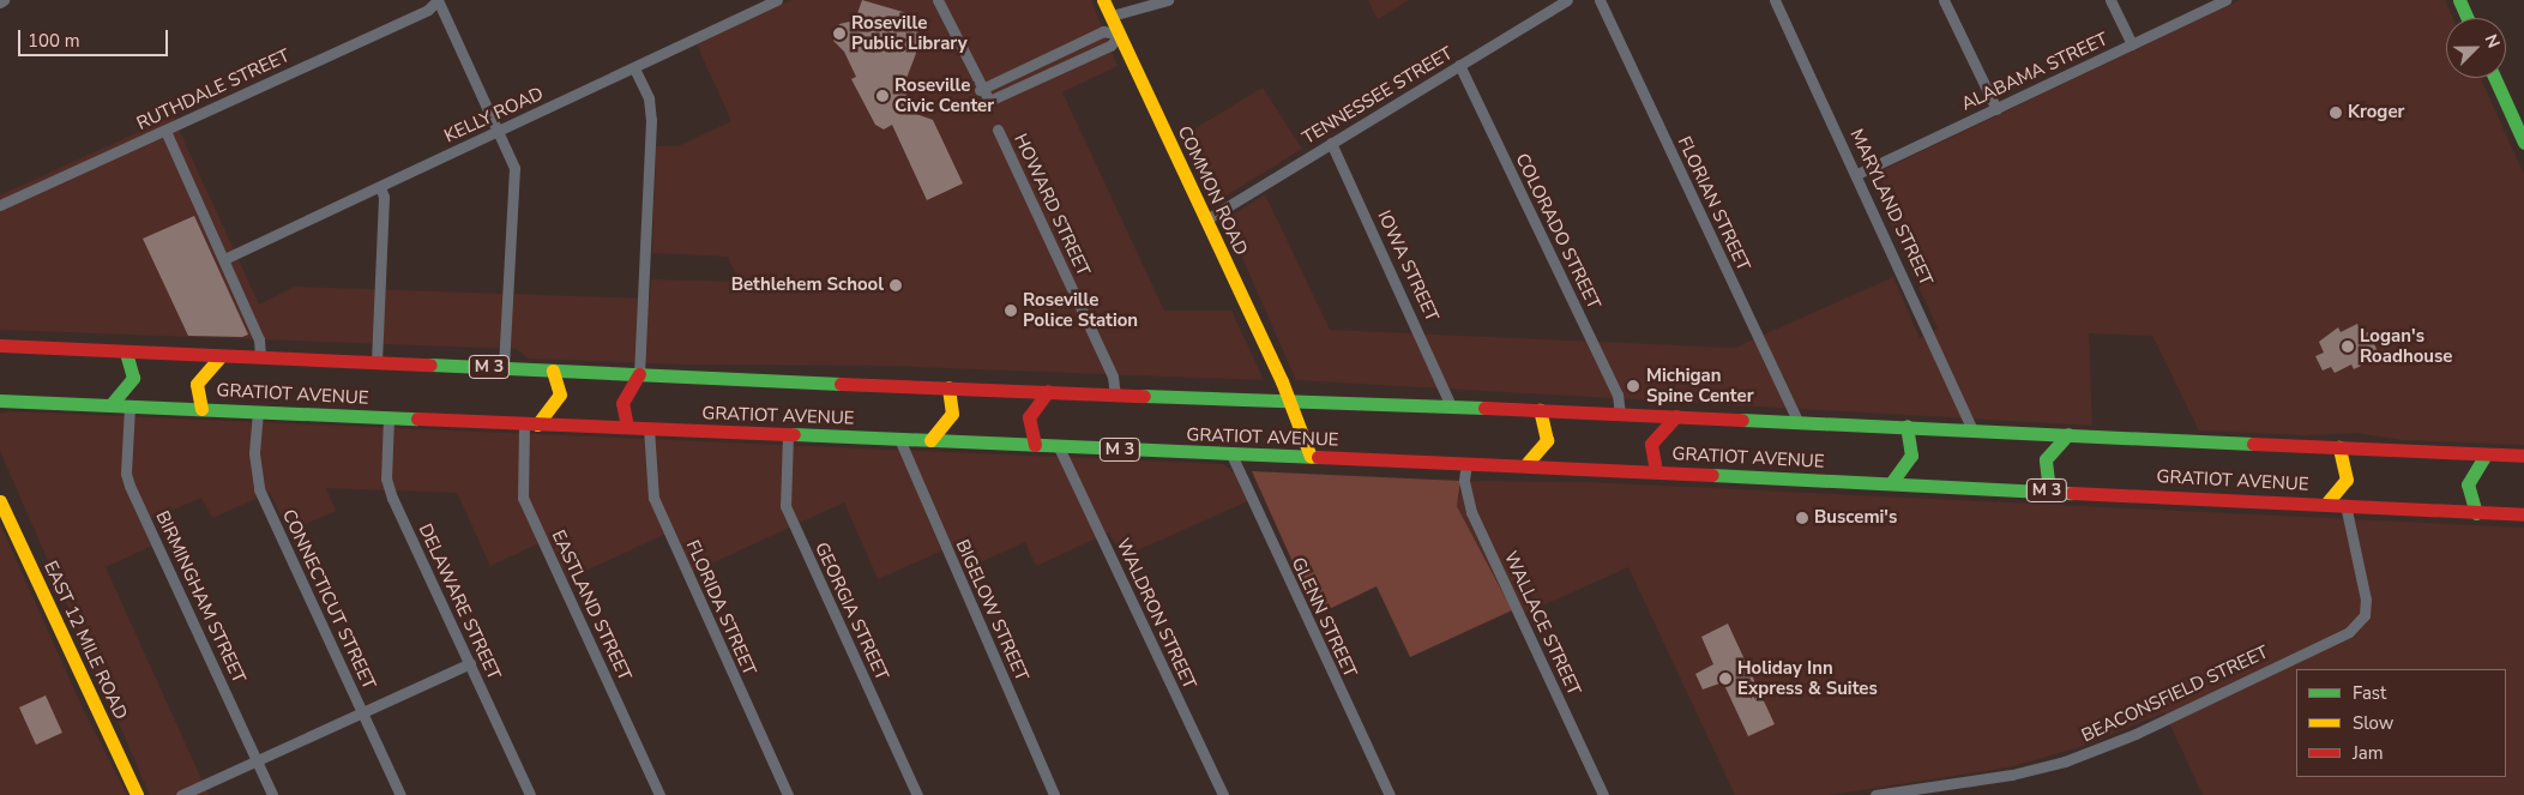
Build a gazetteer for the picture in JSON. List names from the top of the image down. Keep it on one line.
{"streets":{"main road":["COMMON ROAD","M 3","GRATIOT AVENUE","EAST 12 MILE ROAD"],"street":["ALABAMA STREET","RUTHDALE STREET","TENNESSEE STREET","KELLY ROAD","FLORIAN STREET","HOWARD STREET","MARYLAND STREET","COLORADO STREET","IOWA STREET","BIRMINGHAM STREET","CONNECTICUT STREET","DELAWARE STREET","EASTLAND STREET","FLORIDA STREET","BIGELOW STREET","GEORGIA STREET","WALDRON STREET","GLENN STREET","WALLACE STREET","BEACONSFIELD STREET"]},"crossings":[["ALABAMA STREET","MARYLAND STREET"],["TENNESSEE STREET","COMMON ROAD"],["TENNESSEE STREET","COLORADO STREET"],["TENNESSEE STREET","IOWA STREET"],["COMMON ROAD","GRATIOT AVENUE"],["FLORIAN STREET","GRATIOT AVENUE"],["HOWARD STREET","GRATIOT AVENUE"],["MARYLAND STREET","GRATIOT AVENUE"],["COLORADO STREET","GRATIOT AVENUE"],["IOWA STREET","GRATIOT AVENUE"],["GRATIOT AVENUE","BIRMINGHAM STREET"],["GRATIOT AVENUE","CONNECTICUT STREET"],["GRATIOT AVENUE","DELAWARE STREET"],["GRATIOT AVENUE","EASTLAND STREET"],["GRATIOT AVENUE","FLORIDA STREET"],["GRATIOT AVENUE","BIGELOW STREET"],["GRATIOT AVENUE","GEORGIA STREET"],["GRATIOT AVENUE","WALDRON STREET"],["GRATIOT AVENUE","GLENN STREET"],["GRATIOT AVENUE","WALLACE STREET"],["GRATIOT AVENUE","BEACONSFIELD STREET"]],"places":["Roseville Public Library","Roseville Civic Center","Kroger","Bethlehem School","Roseville Police Station","Logan's Roadhouse","Michigan Spine Center","Buscemi's","Holiday Inn Express & Suites"],"legend":["Fast","Slow","Jam"],"scale_bar":"100 m","north":"top right"}
